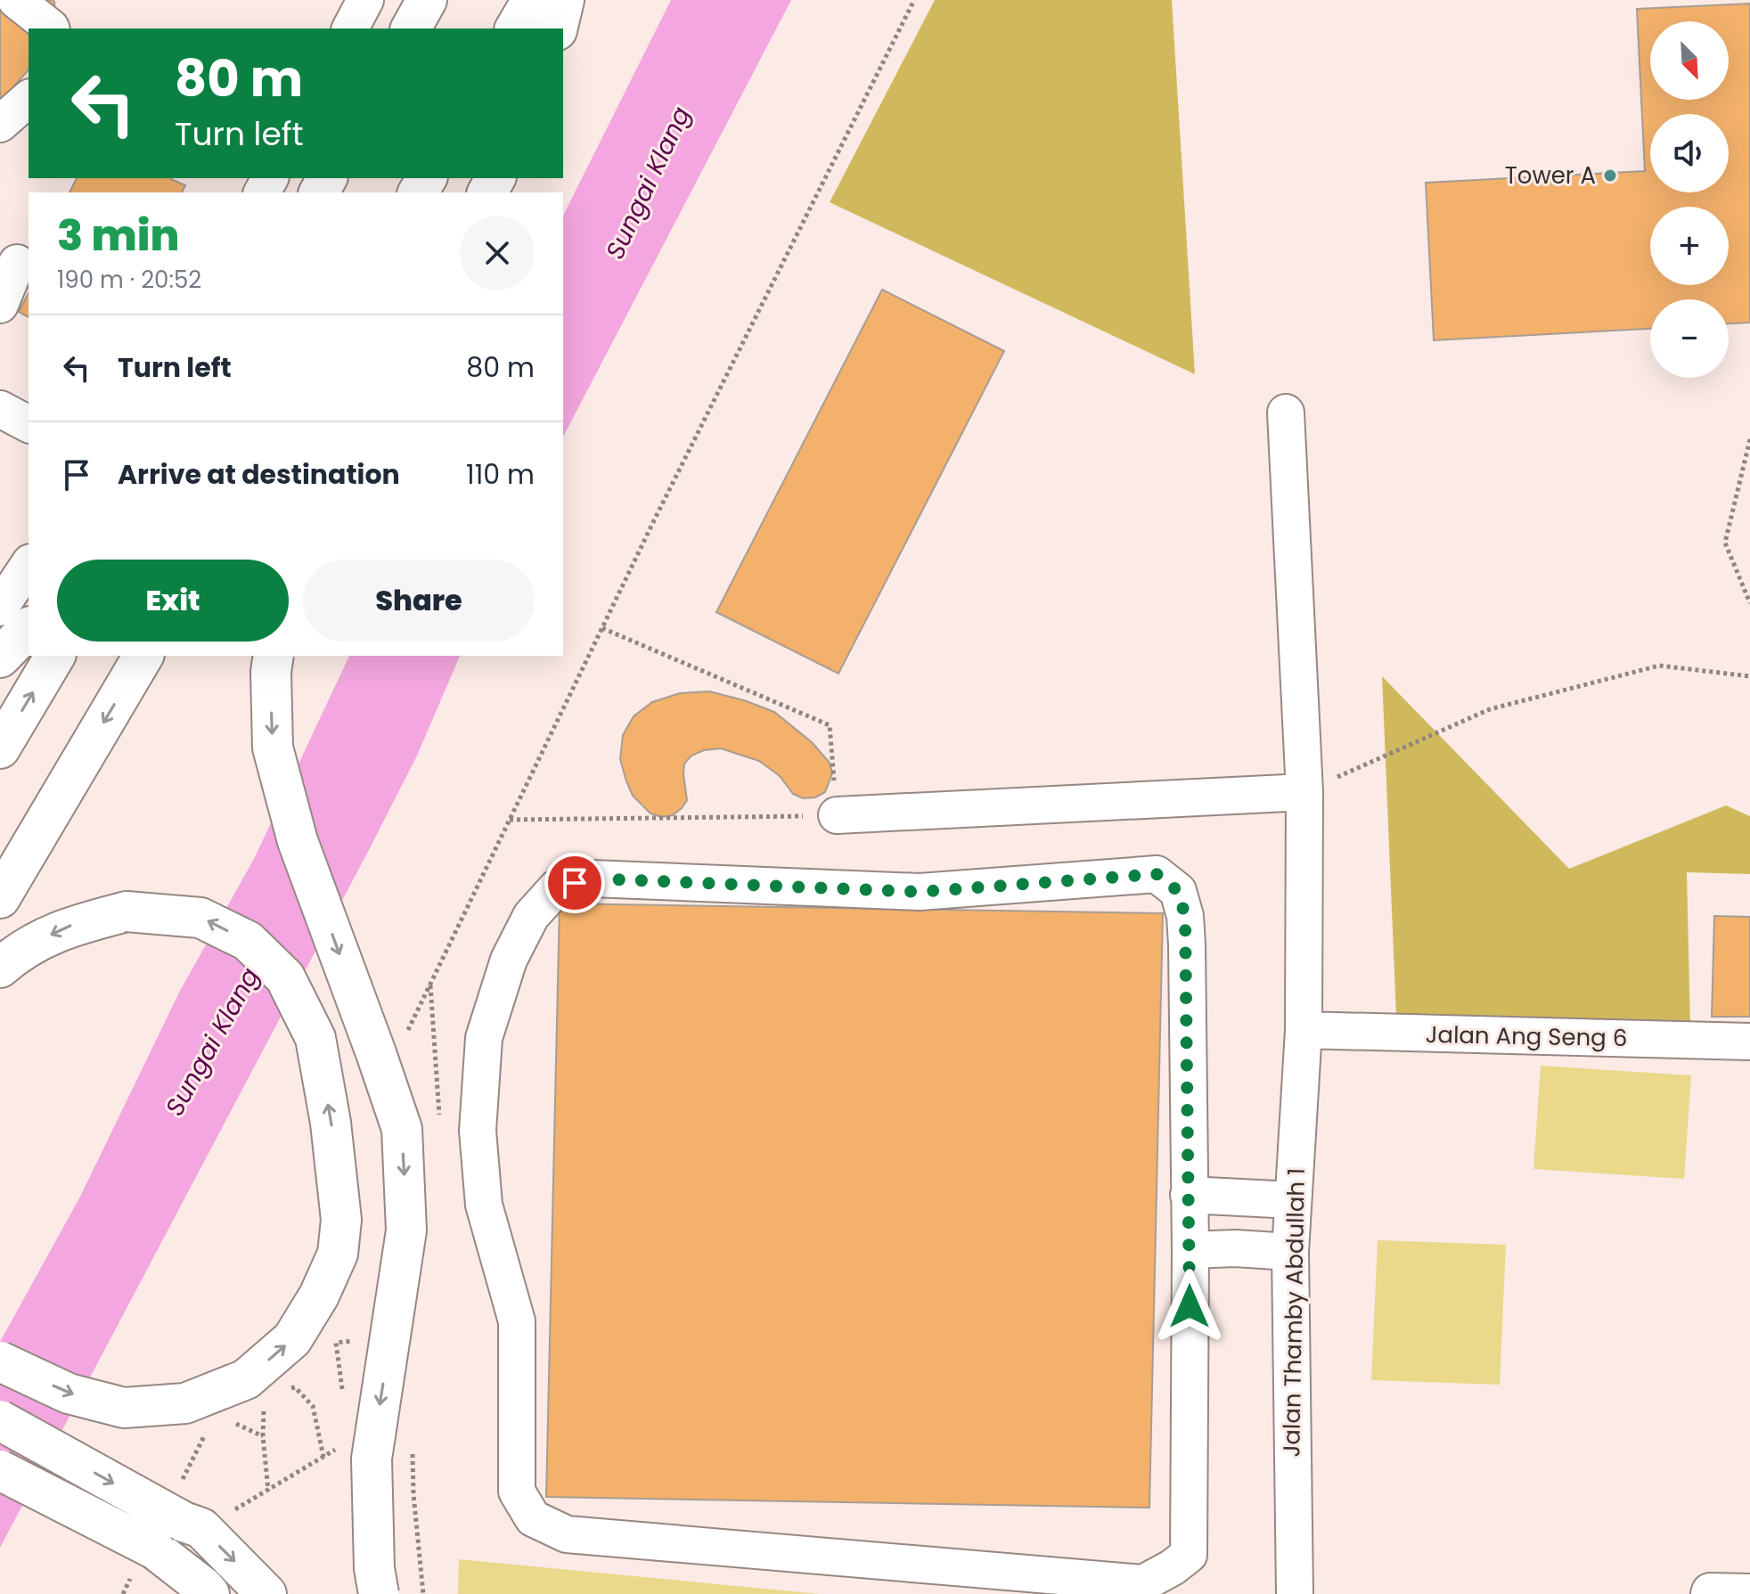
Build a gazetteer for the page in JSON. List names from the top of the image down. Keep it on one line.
{"streets":{"street":["Jalan Ang Seng 6","Jalan Thamby Abdullah 1"]},"crossings":[["Jalan Ang Seng 6","Jalan Thamby Abdullah 1"]],"water":["Sungai Klang"],"places":["Tower A"],"north":"bottom right","page":{"map_buttons":["+","−"],"turn":["80 m","Turn left"],"heading":["3 min","190 m · 20:52"],"list":[{"name":"Turn left","value":"80 m"},{"name":"Arrive at destination","value":"110 m"}],"buttons":["Exit","Share"]}}
